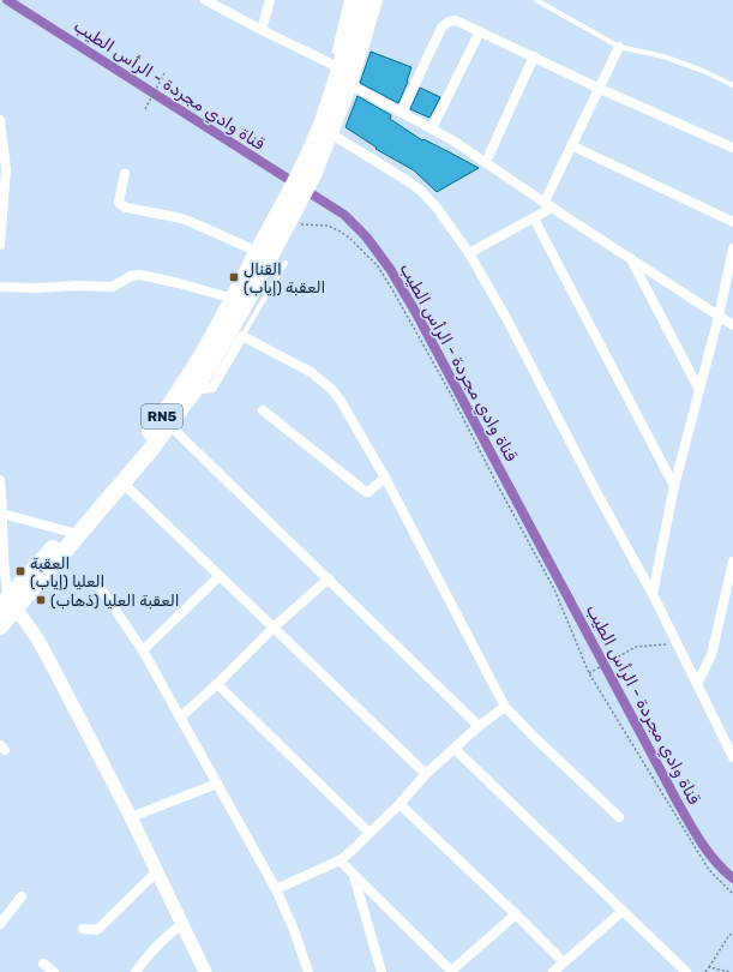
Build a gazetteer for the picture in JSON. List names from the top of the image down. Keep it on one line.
{"streets":{"highway":["RN5"]},"water":["قناة وادي مجردة - الرأس الطيب"],"places":{"transit":["القنال العقبة (إياب)","العقبة العليا (إياب)","العقبة العليا (ذهاب)"]}}
